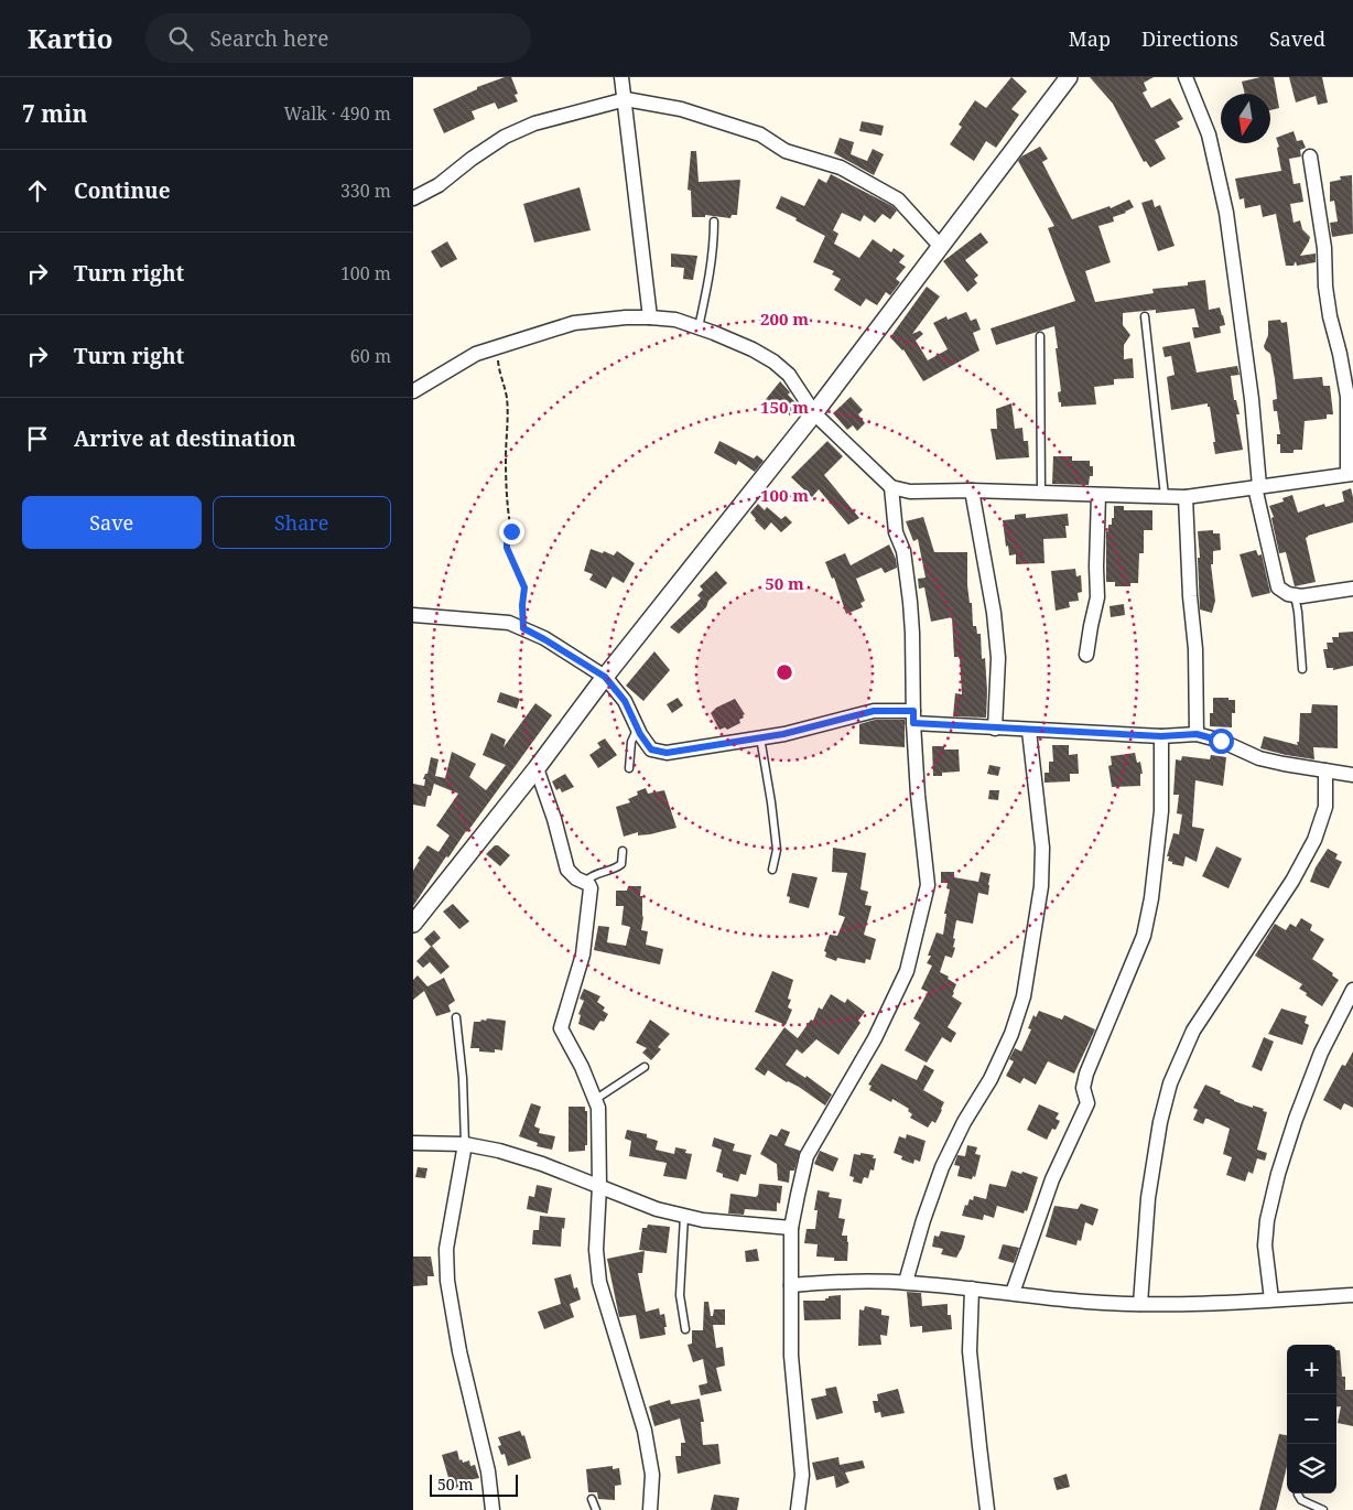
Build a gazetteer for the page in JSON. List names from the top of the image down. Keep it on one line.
{"scale_bar":"50 m","north":"bottom","page":{"header":"Kartio","search":"Search here","nav":["Map","Directions","Saved"],"heading":["7 min","Walk · 490 m"],"list":[["Continue","330 m"],["Turn right","100 m"],["Turn right","60 m"],"Arrive at destination"],"buttons":["Save","Share"],"map_buttons":["+","−"],"scale":"50 m"},"rings":["200 m","150 m","100 m","50 m"]}
